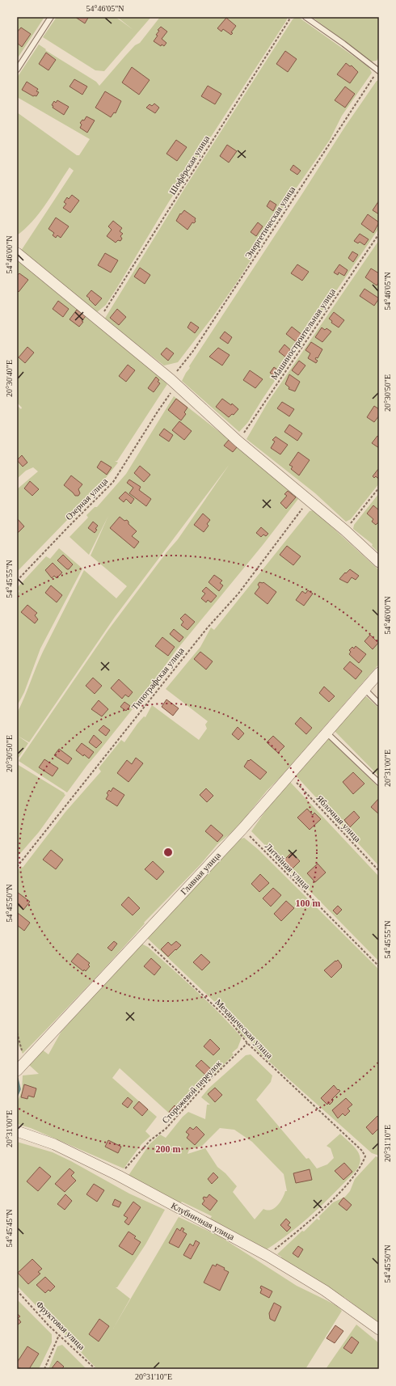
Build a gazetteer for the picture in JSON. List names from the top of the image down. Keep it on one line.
{"streets":{"street":["Главная улица","Клубничная улица"],"path":["Шофёрская улица","Энергетическая улица","Машиностроительная улица","Озерная улица","Типографская улица","Яблочная улица","Литейная улица","Механическая улица","Сторожевой переулок","Фруктовая улица"]},"crossings":[["Энергетическая улица","Озерная улица"],["Яблочная улица","Главная улица"],["Литейная улица","Главная улица"],["Главная улица","Механическая улица"],["Механическая улица","Сторожевой переулок"],["Механическая улица","Клубничная улица"],["Сторожевой переулок","Клубничная улица"]],"coordinates":["54°46'05\"N","54°46'00\"N","20°30'40\"E","20°30'50\"E","54°45'55\"N","20°31'00\"E","54°45'50\"N","20°31'10\"E","54°45'45\"N"],"rings":["100 m","200 m"]}
